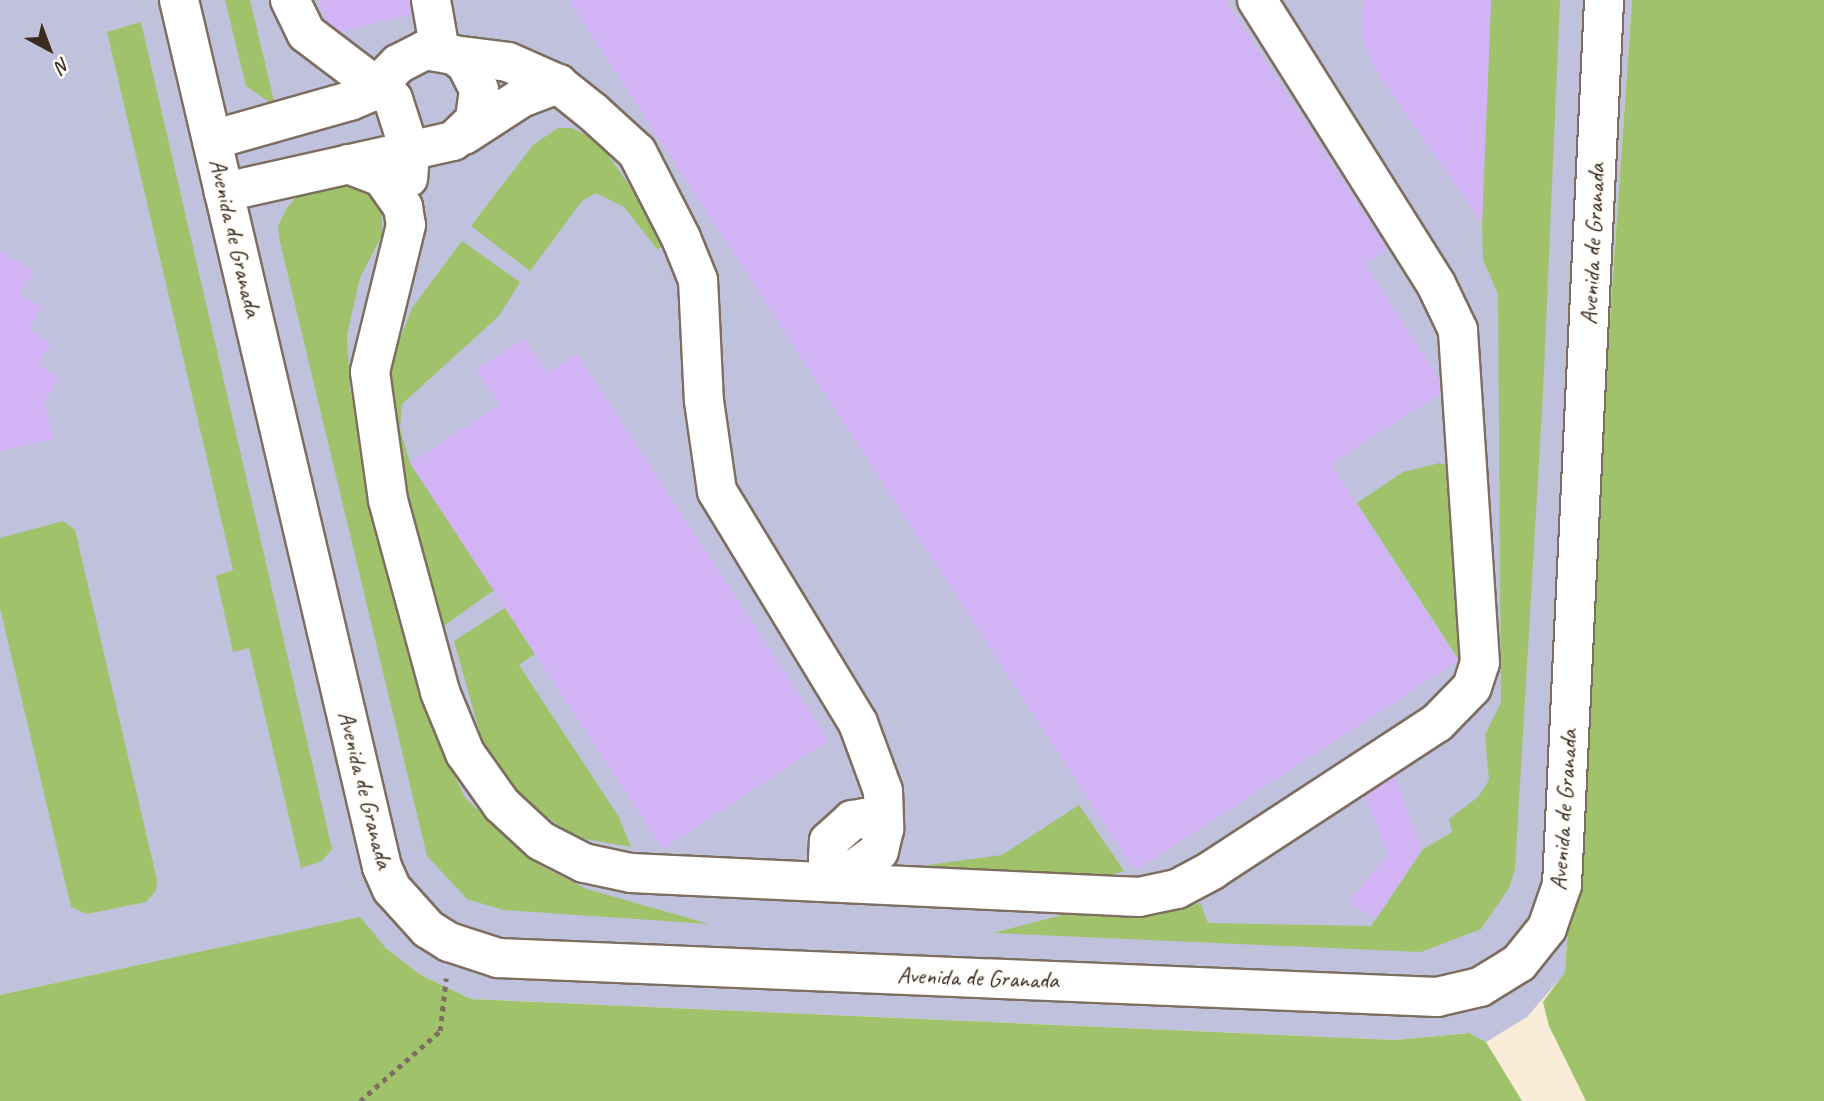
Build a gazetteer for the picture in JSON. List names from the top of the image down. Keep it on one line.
{"streets":{"street":["Avenida de Granada"]},"north":"bottom right"}
